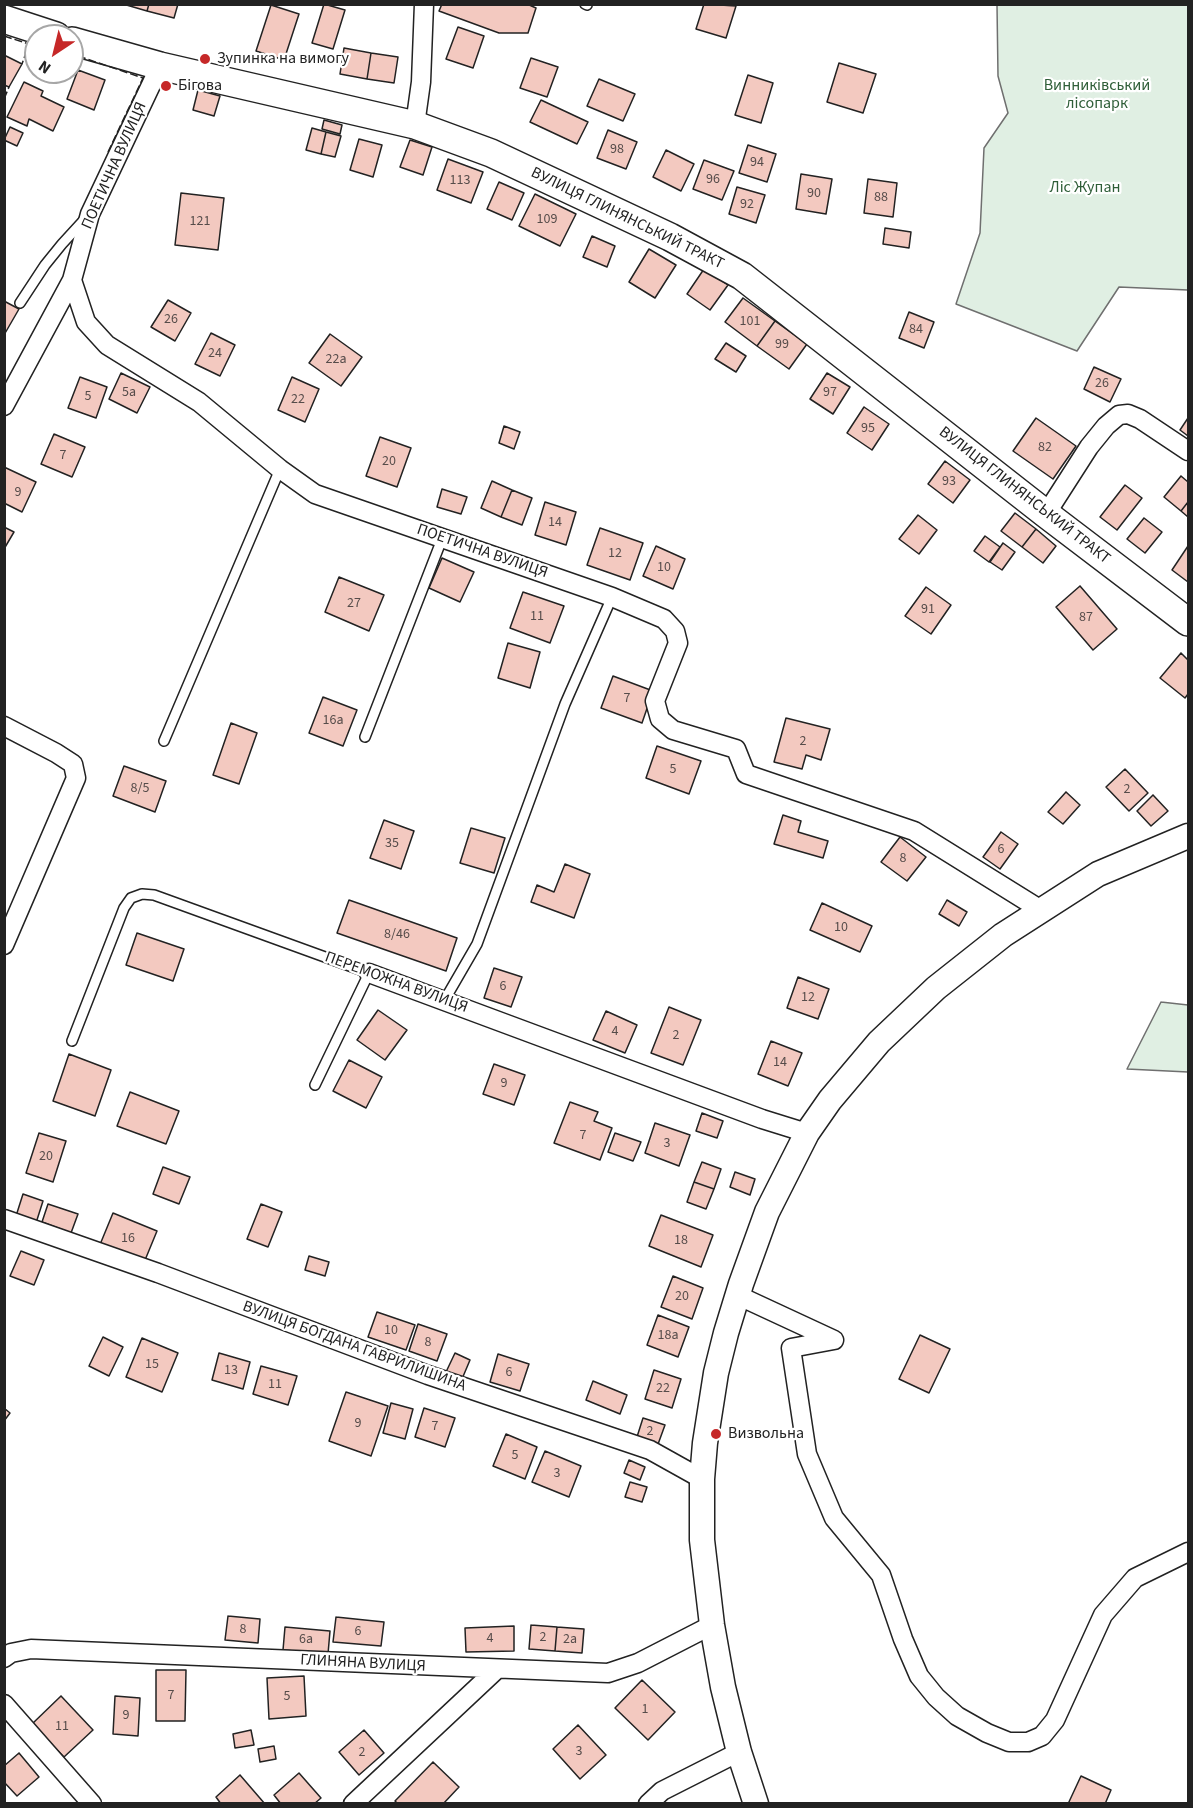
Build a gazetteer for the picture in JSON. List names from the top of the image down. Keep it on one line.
{"streets":{"main road":["ВУЛИЦЯ ГЛИНЯНСЬКИЙ ТРАКТ"],"street":["ПОЕТИЧНА ВУЛИЦЯ","ПЕРЕМОЖНА ВУЛИЦЯ","ВУЛИЦЯ БОГДАНА ГАВРИЛИШИНА","ГЛИНЯНА ВУЛИЦЯ"]},"crossings":[["ПОЕТИЧНА ВУЛИЦЯ","ВУЛИЦЯ ГЛИНЯНСЬКИЙ ТРАКТ"]],"parks":["Винниківський лісопарк","Ліс Жупан"],"places":["Зупинка на вимогу","Бігова","Визвольна"],"house_numbers":["98","94","96","113","90","88","92","109","121","26","101","84","99","24","22а","26","5а","97","5","22","95","82","7","20","93","9","14","12","10","27","91","11","87","7","16а","2","5","8/5","2","35","6","8","10","8/46","6","12","4","2","14","9","7","3","20","16","18","20","10","18а","8","15","13","6","11","22","9","7","2","5","3","8","6","2","4","6а","2а","7","5","1","9","11","3","2"],"north":"bottom left"}
